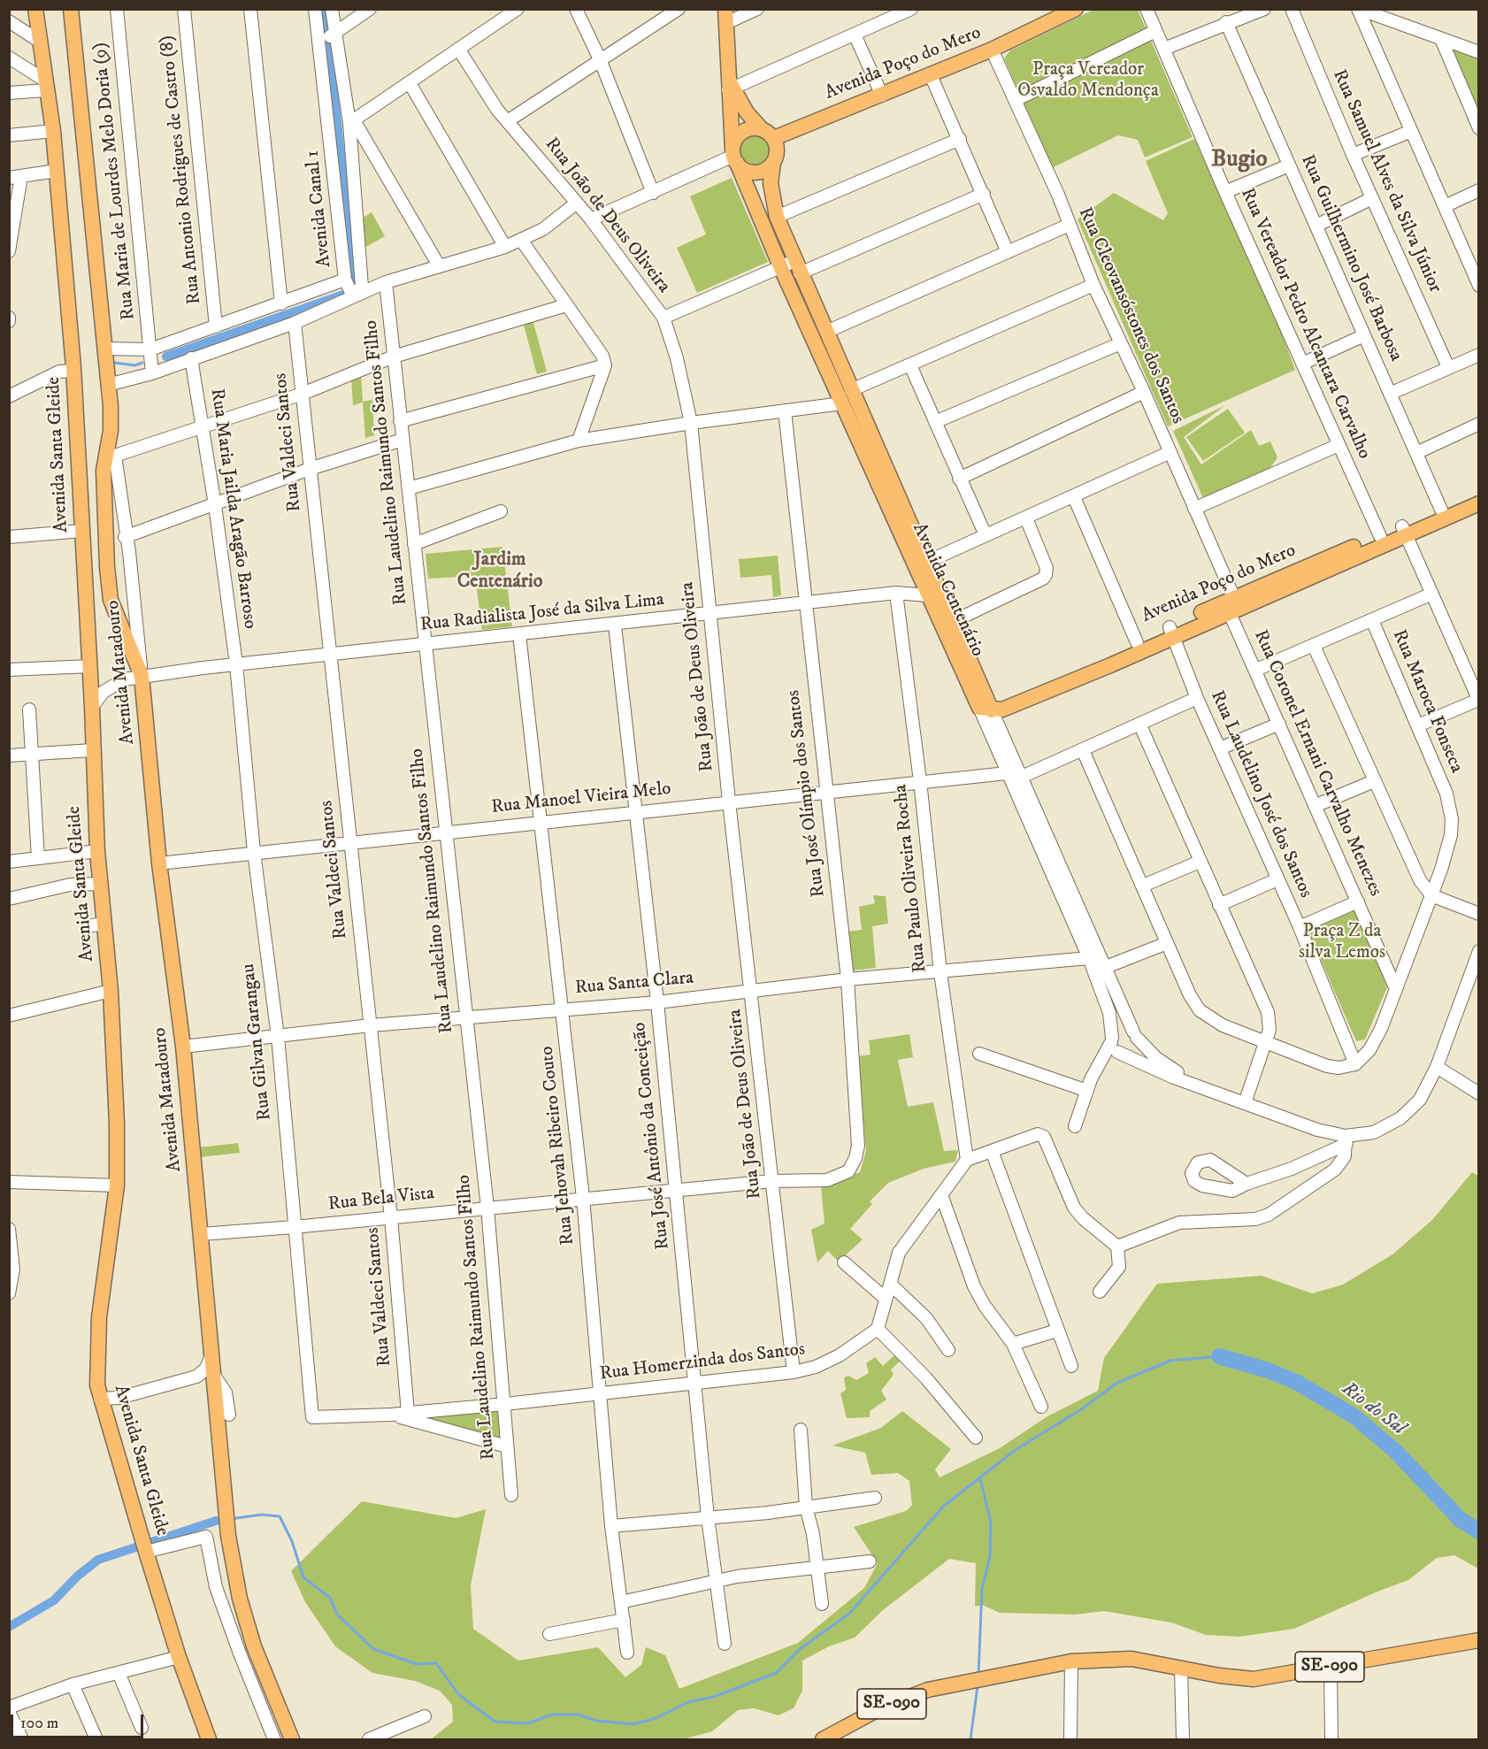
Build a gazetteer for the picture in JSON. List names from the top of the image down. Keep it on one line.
{"streets":{"main road":["Avenida Poço do Mero","Avenida Santa Gleide","Avenida Centenário","Avenida Matadouro","SE-090"],"street":["Rua Antonio Rodrigues de Castro (8)","Rua Maria de Lourdes Melo Doria (9)","Rua Samuel Alves da Silva Júnior","Avenida Canal 1","Rua João de Deus Oliveira","Rua Guilhermino José Barbosa","Rua Cleovansóstones dos Santos","Rua Vereador Pedro Alcantara Carvalho","Rua Valdeci Santos","Rua Laudelino Raimundo Santos Filho","Rua Maria Jailda Aragão Barroso","Rua Radialista José da Silva Lima","Rua Maroca Fonseca","Rua Coronel Ernani Carvalho Menezes","Rua José Olímpio dos Santos","Rua Laudelino José dos Santos","Rua Manoel Vieira Melo","Rua Paulo Oliveira Rocha","Rua Santa Clara","Rua Gilvan Garangau","Rua José Antônio da Conceição","Rua Jehovah Ribeiro Couto","Rua Bela Vista","Rua Homerzinda dos Santos"]},"crossings":[["Avenida Poço do Mero","Rua Guilhermino José Barbosa"],["Avenida Poço do Mero","Rua Cleovansóstones dos Santos"],["Avenida Poço do Mero","Rua Vereador Pedro Alcantara Carvalho"],["Avenida Poço do Mero","Avenida Centenário"],["Avenida Poço do Mero","Rua Coronel Ernani Carvalho Menezes"],["Avenida Poço do Mero","Rua Laudelino José dos Santos"],["Rua Antonio Rodrigues de Castro (8)","Avenida Canal 1"],["Rua Maria de Lourdes Melo Doria (9)","Avenida Canal 1"],["Rua João de Deus Oliveira","Rua Radialista José da Silva Lima"],["Rua João de Deus Oliveira","Rua Manoel Vieira Melo"],["Rua João de Deus Oliveira","Rua Santa Clara"],["Rua João de Deus Oliveira","Rua Bela Vista"],["Rua João de Deus Oliveira","Rua Homerzinda dos Santos"],["Rua Cleovansóstones dos Santos","Rua Coronel Ernani Carvalho Menezes"],["Rua Valdeci Santos","Rua Radialista José da Silva Lima"],["Rua Valdeci Santos","Rua Manoel Vieira Melo"],["Rua Valdeci Santos","Rua Santa Clara"],["Rua Valdeci Santos","Rua Bela Vista"],["Rua Valdeci Santos","Rua Homerzinda dos Santos"],["Avenida Santa Gleide","Rua Radialista José da Silva Lima"],["Rua Laudelino Raimundo Santos Filho","Rua Radialista José da Silva Lima"],["Rua Laudelino Raimundo Santos Filho","Rua Manoel Vieira Melo"],["Rua Laudelino Raimundo Santos Filho","Rua Santa Clara"],["Rua Laudelino Raimundo Santos Filho","Rua Bela Vista"],["Rua Laudelino Raimundo Santos Filho","Rua Homerzinda dos Santos"],["Rua Maria Jailda Aragão Barroso","Rua Radialista José da Silva Lima"],["Rua Maria Jailda Aragão Barroso","Rua Gilvan Garangau"],["Avenida Centenário","Rua Radialista José da Silva Lima"],["Avenida Centenário","Rua Manoel Vieira Melo"],["Avenida Centenário","Rua Santa Clara"],["Rua Radialista José da Silva Lima","Avenida Matadouro"],["Rua Radialista José da Silva Lima","Rua José Olímpio dos Santos"],["Rua Radialista José da Silva Lima","Rua Paulo Oliveira Rocha"],["Rua Radialista José da Silva Lima","Rua Gilvan Garangau"],["Rua Radialista José da Silva Lima","Rua José Antônio da Conceição"],["Rua Radialista José da Silva Lima","Rua Jehovah Ribeiro Couto"],["Avenida Matadouro","Rua Manoel Vieira Melo"],["Avenida Matadouro","Rua Santa Clara"],["Avenida Matadouro","Rua Bela Vista"],["Rua Maroca Fonseca","Rua Coronel Ernani Carvalho Menezes"],["Rua Maroca Fonseca","Rua Laudelino José dos Santos"],["Rua José Olímpio dos Santos","Rua Manoel Vieira Melo"],["Rua José Olímpio dos Santos","Rua Santa Clara"],["Rua José Olímpio dos Santos","Rua Bela Vista"],["Rua Manoel Vieira Melo","Rua Paulo Oliveira Rocha"],["Rua Manoel Vieira Melo","Rua Gilvan Garangau"],["Rua Manoel Vieira Melo","Rua José Antônio da Conceição"],["Rua Manoel Vieira Melo","Rua Jehovah Ribeiro Couto"],["Rua Paulo Oliveira Rocha","Rua Santa Clara"],["Rua Santa Clara","Rua Gilvan Garangau"],["Rua Santa Clara","Rua José Antônio da Conceição"],["Rua Santa Clara","Rua Jehovah Ribeiro Couto"],["Rua Gilvan Garangau","Rua Bela Vista"],["Rua Gilvan Garangau","Rua Homerzinda dos Santos"],["Rua José Antônio da Conceição","Rua Bela Vista"],["Rua José Antônio da Conceição","Rua Homerzinda dos Santos"],["Rua Jehovah Ribeiro Couto","Rua Bela Vista"],["Rua Jehovah Ribeiro Couto","Rua Homerzinda dos Santos"]],"districts":["Bugio","Jardim Centenário"],"water":["Rio do Sal"],"parks":["Praça Vereador Osvaldo Mendonça","Praça Z da silva Lemos"],"scale_bar":"100 m"}
